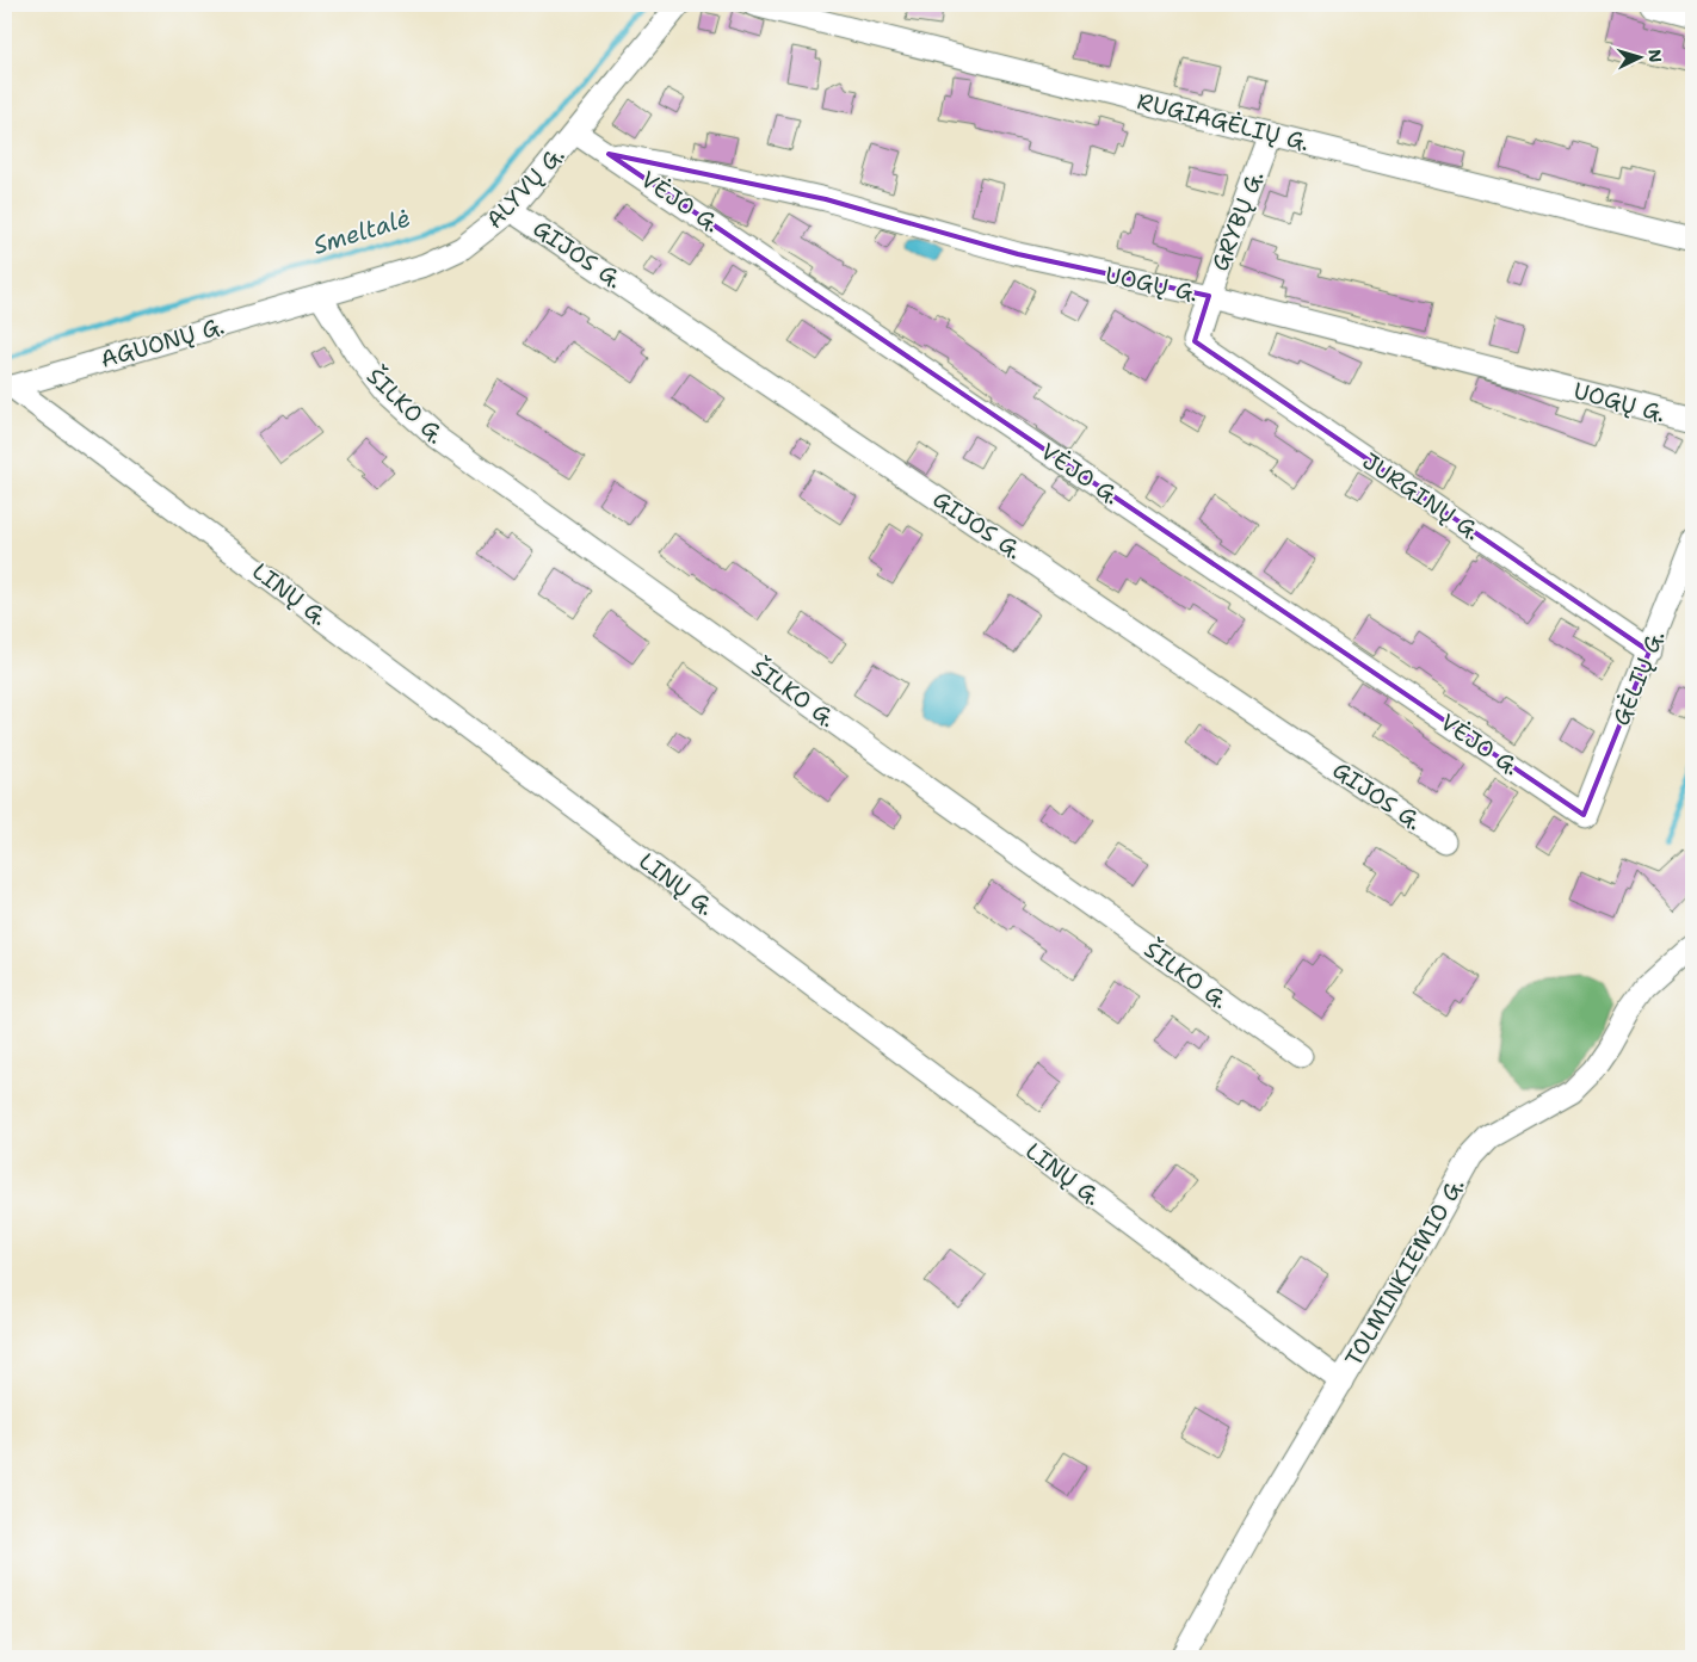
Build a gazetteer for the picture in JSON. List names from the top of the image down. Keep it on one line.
{"streets":{"street":["RUGIAGĖLIŲ G.","ALYVŲ G.","VĖJO G.","GRYBŲ G.","GIJOS G.","UOGŲ G.","AGUONŲ G.","ŠILKO G.","JURGINŲ G.","LINŲ G.","GĖLIŲ G.","TOLMINKIEMIO G."]},"crossings":[["RUGIAGĖLIŲ G.","GRYBŲ G."],["ALYVŲ G.","VĖJO G."],["ALYVŲ G.","GIJOS G."],["ALYVŲ G.","AGUONŲ G."],["ALYVŲ G.","ŠILKO G."],["VĖJO G.","UOGŲ G."],["VĖJO G.","GĖLIŲ G."],["GRYBŲ G.","UOGŲ G."],["GRYBŲ G.","JURGINŲ G."],["AGUONŲ G.","ŠILKO G."],["AGUONŲ G.","LINŲ G."],["JURGINŲ G.","GĖLIŲ G."],["LINŲ G.","TOLMINKIEMIO G."]],"water":["Smeltalė"],"north":"right"}
